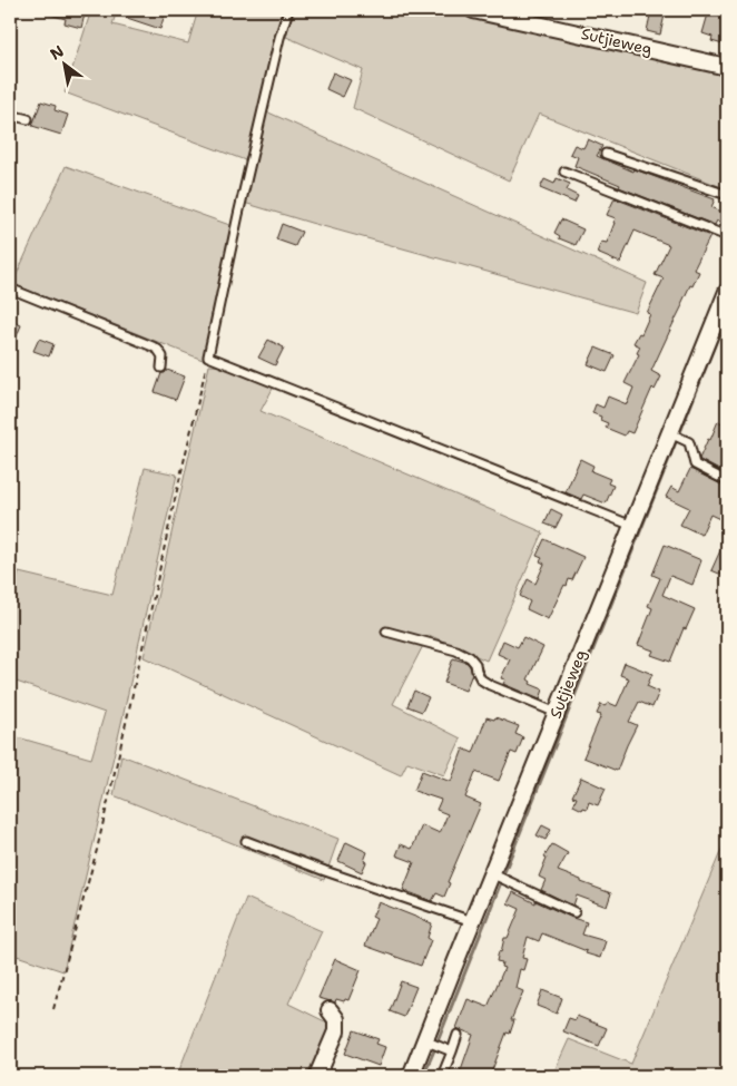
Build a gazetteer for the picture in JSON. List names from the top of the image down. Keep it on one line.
{"streets":{"street":["Sutjieweg"]},"north":"top left"}
